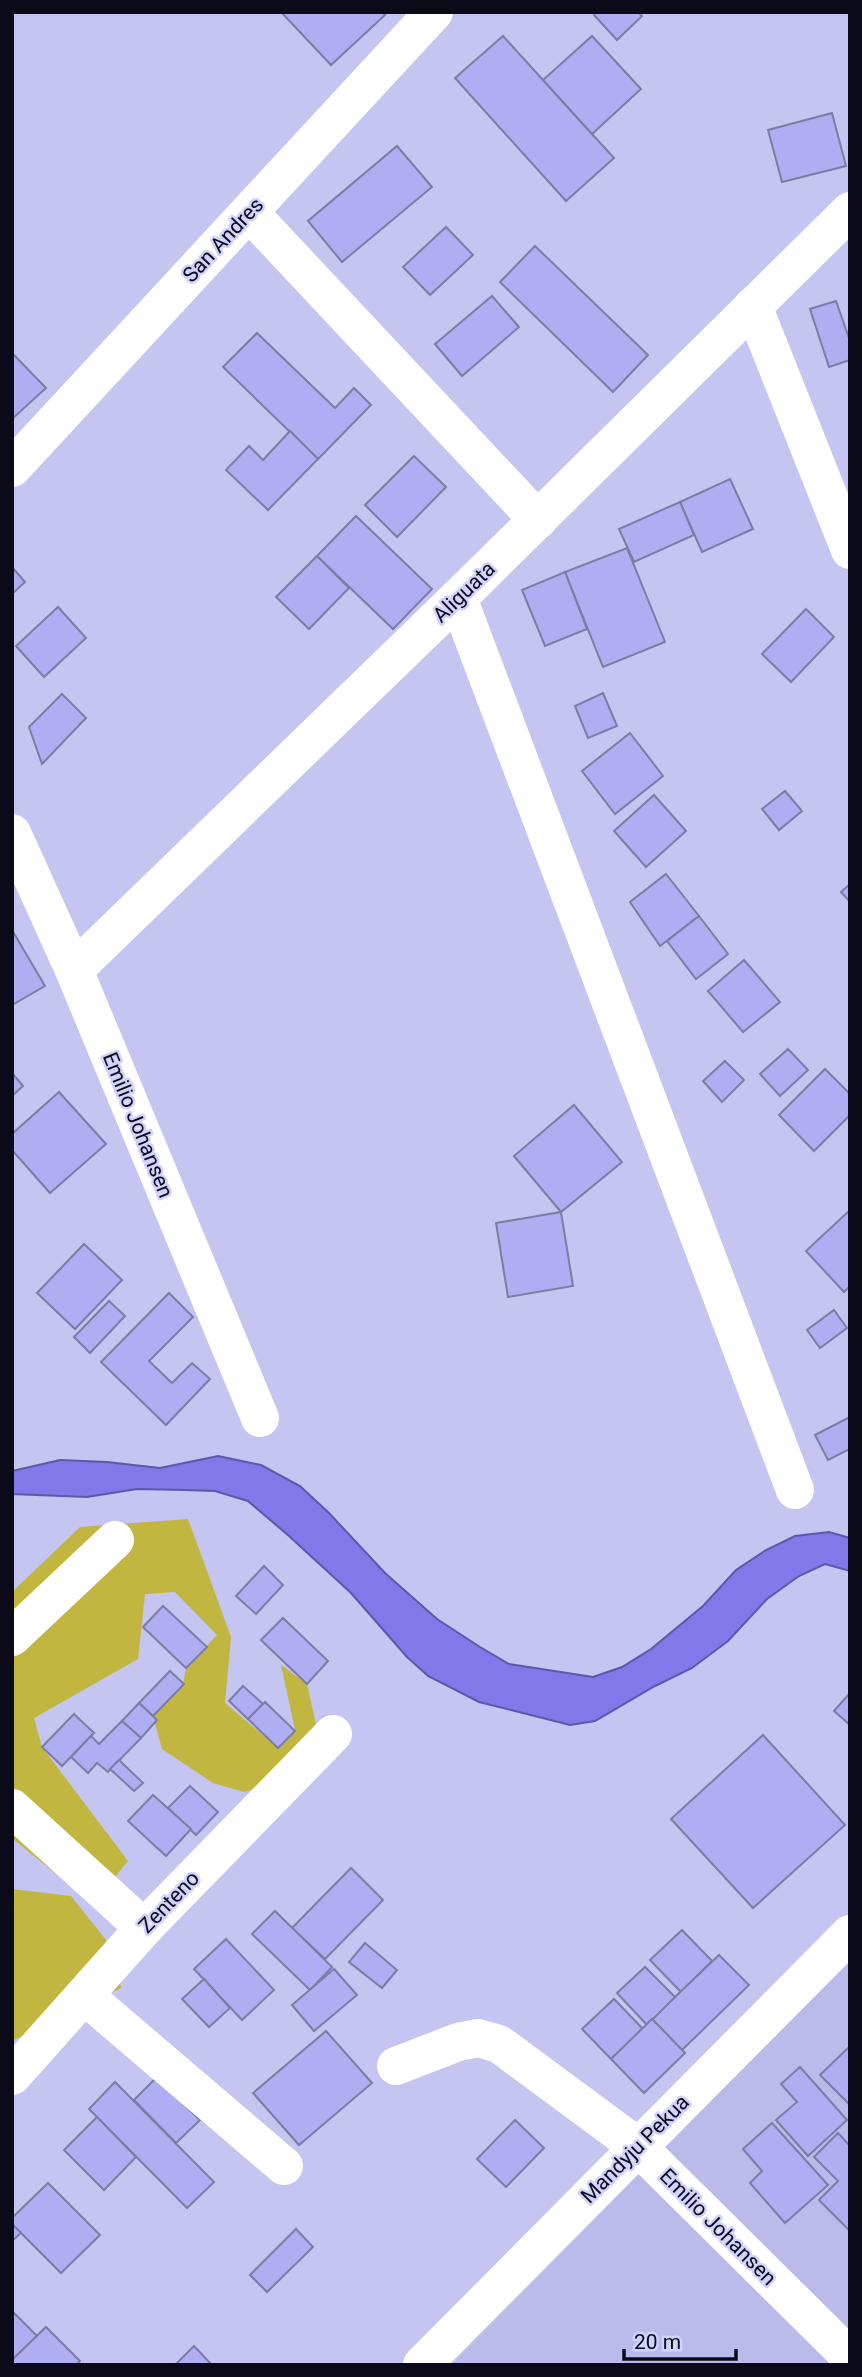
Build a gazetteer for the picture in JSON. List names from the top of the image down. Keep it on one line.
{"streets":{"street":["San Andres","Aliguata","Emilio Johansen","Zenteno","Mandyju Pekua"]},"crossings":[["Aliguata","Emilio Johansen"],["Emilio Johansen","Mandyju Pekua"]],"scale_bar":"20 m"}
